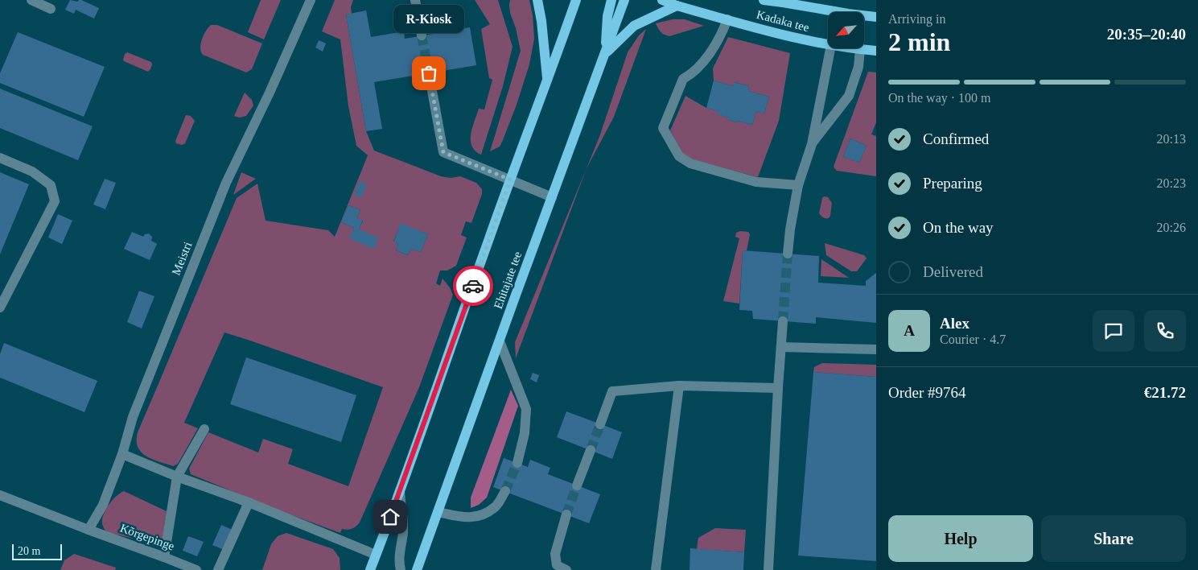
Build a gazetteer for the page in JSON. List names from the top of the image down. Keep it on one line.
{"streets":{"main road":["Kadaka tee","Ehitajate tee"],"lane":["Meistri","Kõrgepinge"]},"crossings":[["Meistri","Kõrgepinge"]],"places":["R-Kiosk"],"scale_bar":"20 m","north":"bottom left","page":{"heading":["2 min","Arriving in","20:35–20:40"],"panel":["Alex","Courier · 4.7","Order #9764","€21.72"],"bubble":"R-Kiosk","bar":"On the way · 100 m","list":[["Confirmed","20:13"],["Preparing","20:23"],["On the way","20:26"],"Delivered"],"round":"A","buttons":["Help","Share"],"scale":"20 m"}}
